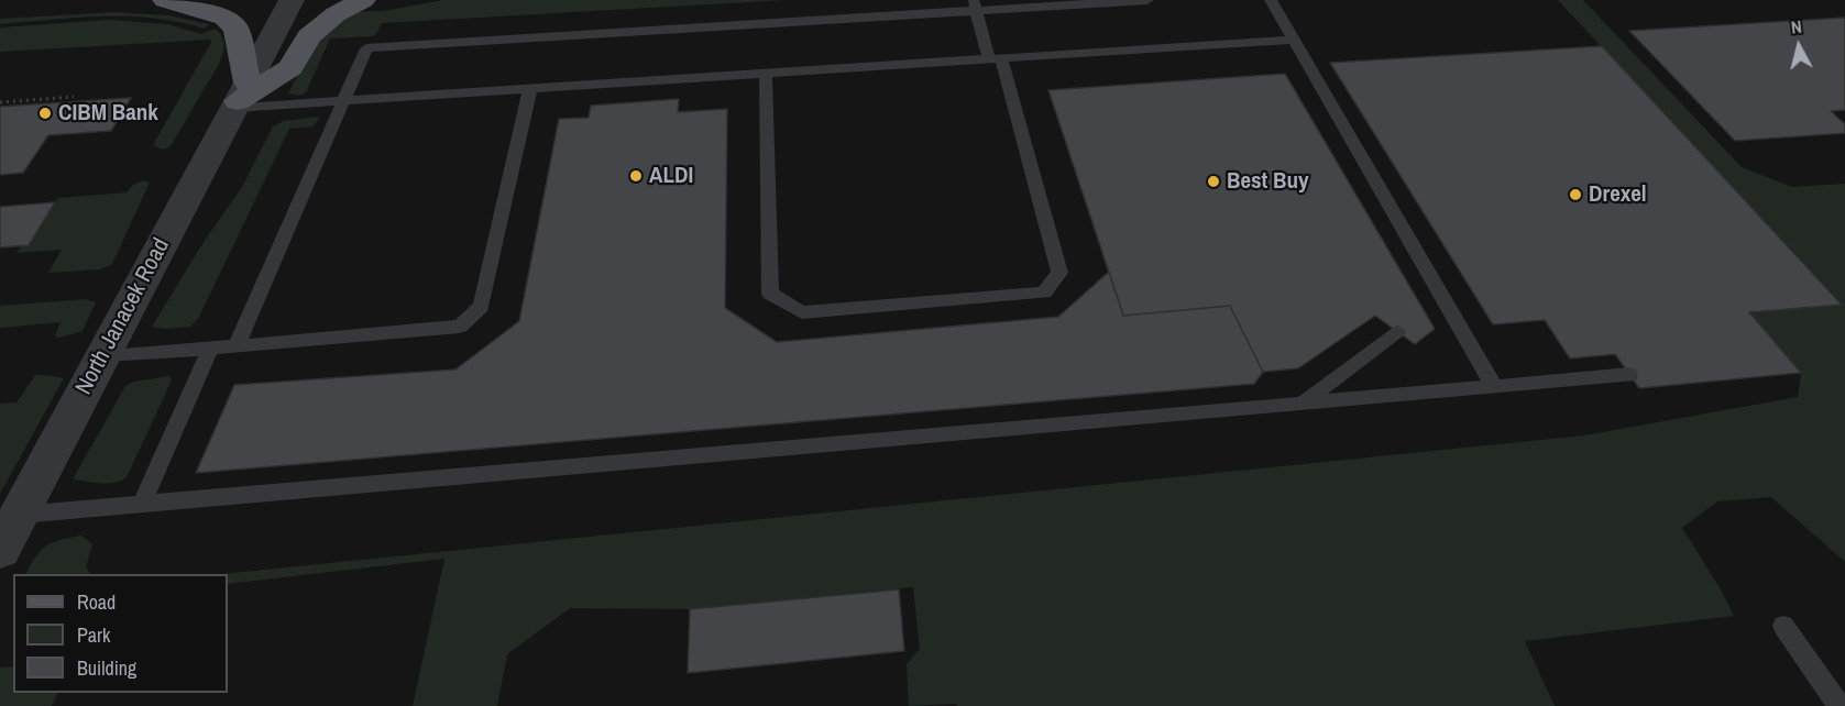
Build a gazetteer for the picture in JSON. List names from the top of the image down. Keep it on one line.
{"streets":{"street":["North Janacek Road"]},"places":["CIBM Bank","ALDI","Best Buy","Drexel"],"legend":["Road","Park","Building"],"north":"top"}
